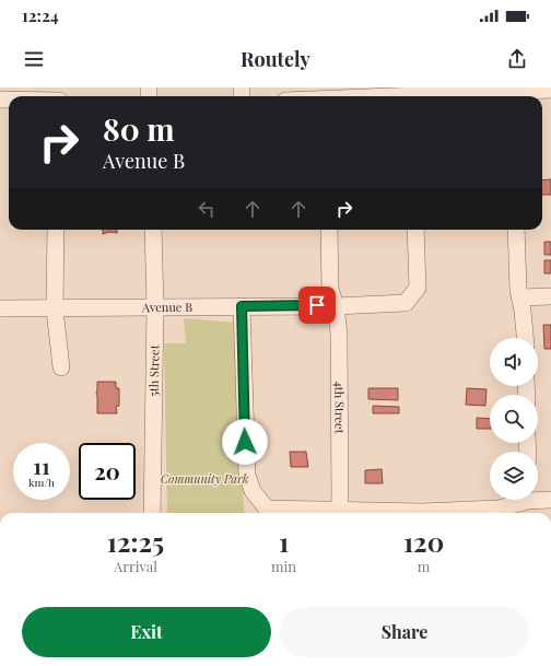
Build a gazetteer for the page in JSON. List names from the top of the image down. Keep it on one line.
{"streets":{"street":["Avenue B","5th Street","4th Street"]},"crossings":[["Avenue B","5th Street"],["Avenue B","4th Street"]],"parks":["Community Park"],"page":{"status":"12:24","header":"Routely","turn":["80 m","Avenue B"],"speed":"11 km/h","limit":"20","eta":["12:25","Arrival","1","min","120","m"],"buttons":["Exit","Share"]}}
